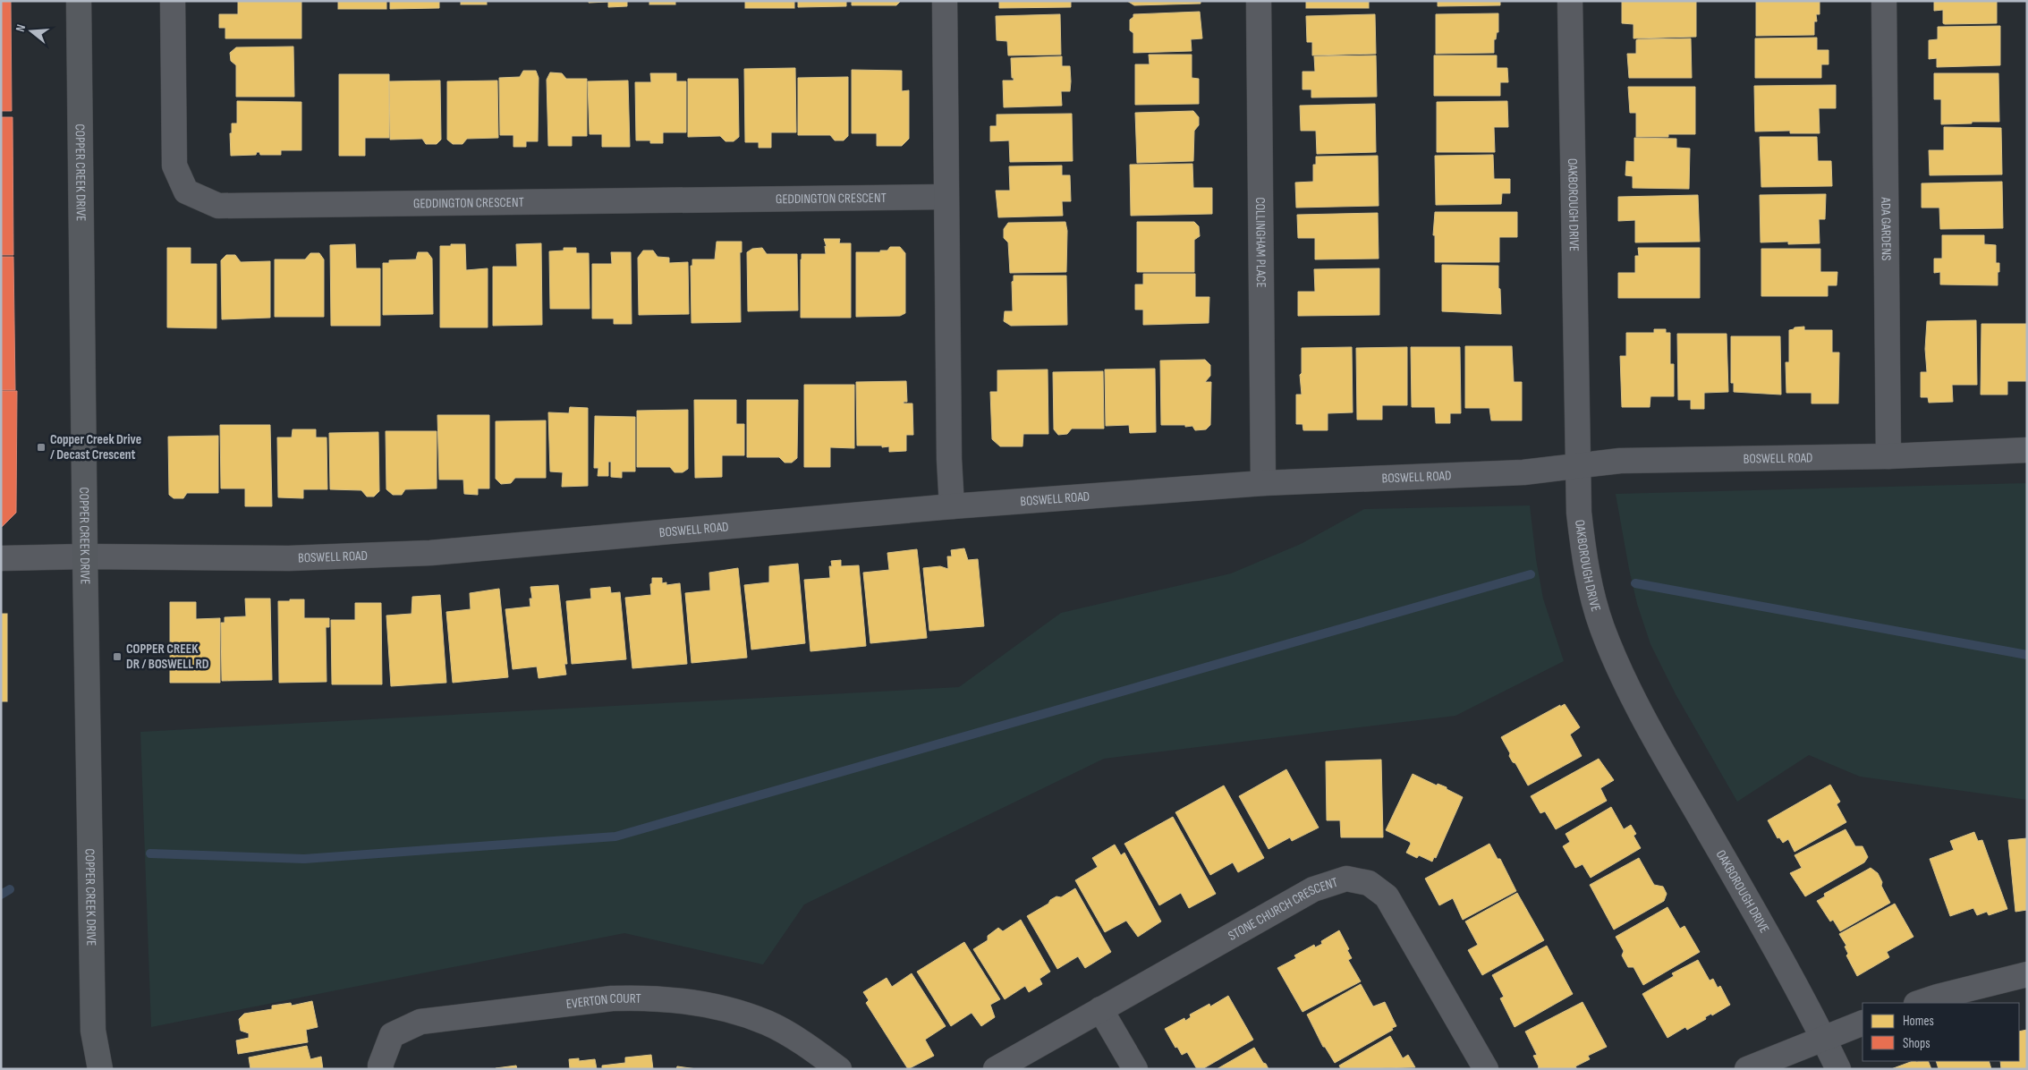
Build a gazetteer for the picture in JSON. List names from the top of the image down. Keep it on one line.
{"streets":{"street":["COPPER CREEK DRIVE","GEDDINGTON CRESCENT","OAKBOROUGH DRIVE","ADA GARDENS","COLLINGHAM PLACE","BOSWELL ROAD","STONE CHURCH CRESCENT","EVERTON COURT"]},"crossings":[["COPPER CREEK DRIVE","BOSWELL ROAD"],["OAKBOROUGH DRIVE","BOSWELL ROAD"],["ADA GARDENS","BOSWELL ROAD"],["COLLINGHAM PLACE","BOSWELL ROAD"]],"places":{"transit":["Copper Creek Drive / Decast Crescent","COPPER CREEK DR / BOSWELL RD"]},"legend":["Homes","Shops"],"north":"left"}
